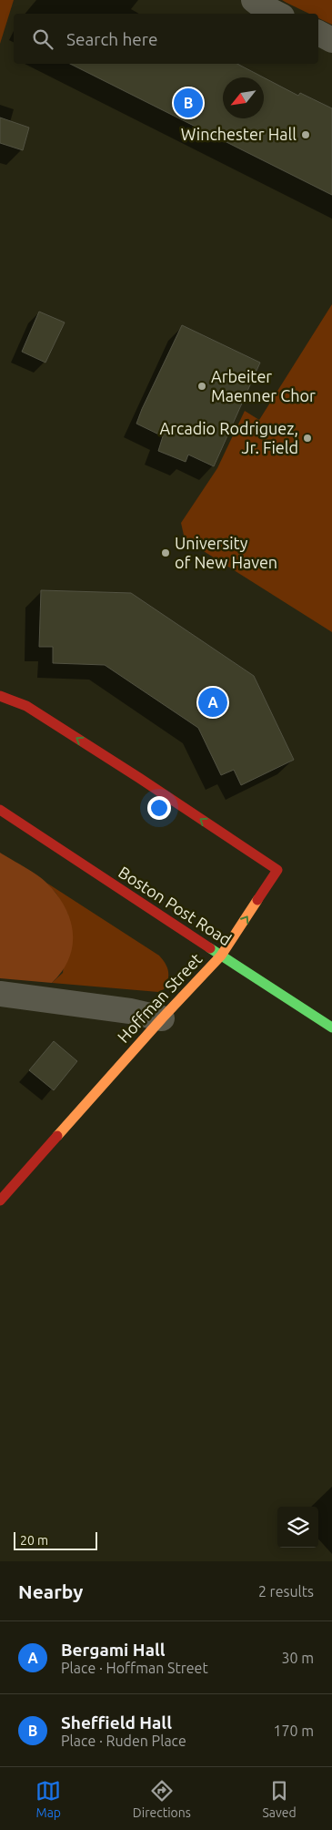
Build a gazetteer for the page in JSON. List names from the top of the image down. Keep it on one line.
{"streets":{"street":["Boston Post Road","Hoffman Street"]},"crossings":[["Boston Post Road","Hoffman Street"]],"places":["Winchester Hall","Arbeiter Maenner Chor","Arcadio Rodriguez, Jr. Field","University of New Haven"],"scale_bar":"20 m","north":"bottom left","page":{"search":"Search here","pins":["B","A"],"scale":"20 m","heading":["Nearby","2 results"],"list":[{"mark":"A","name":"Bergami Hall","note":"Place · Hoffman Street","value":"30 m"},{"mark":"B","name":"Sheffield Hall","note":"Place · Ruden Place","value":"170 m"}],"nav":["Map","Directions","Saved"]}}
